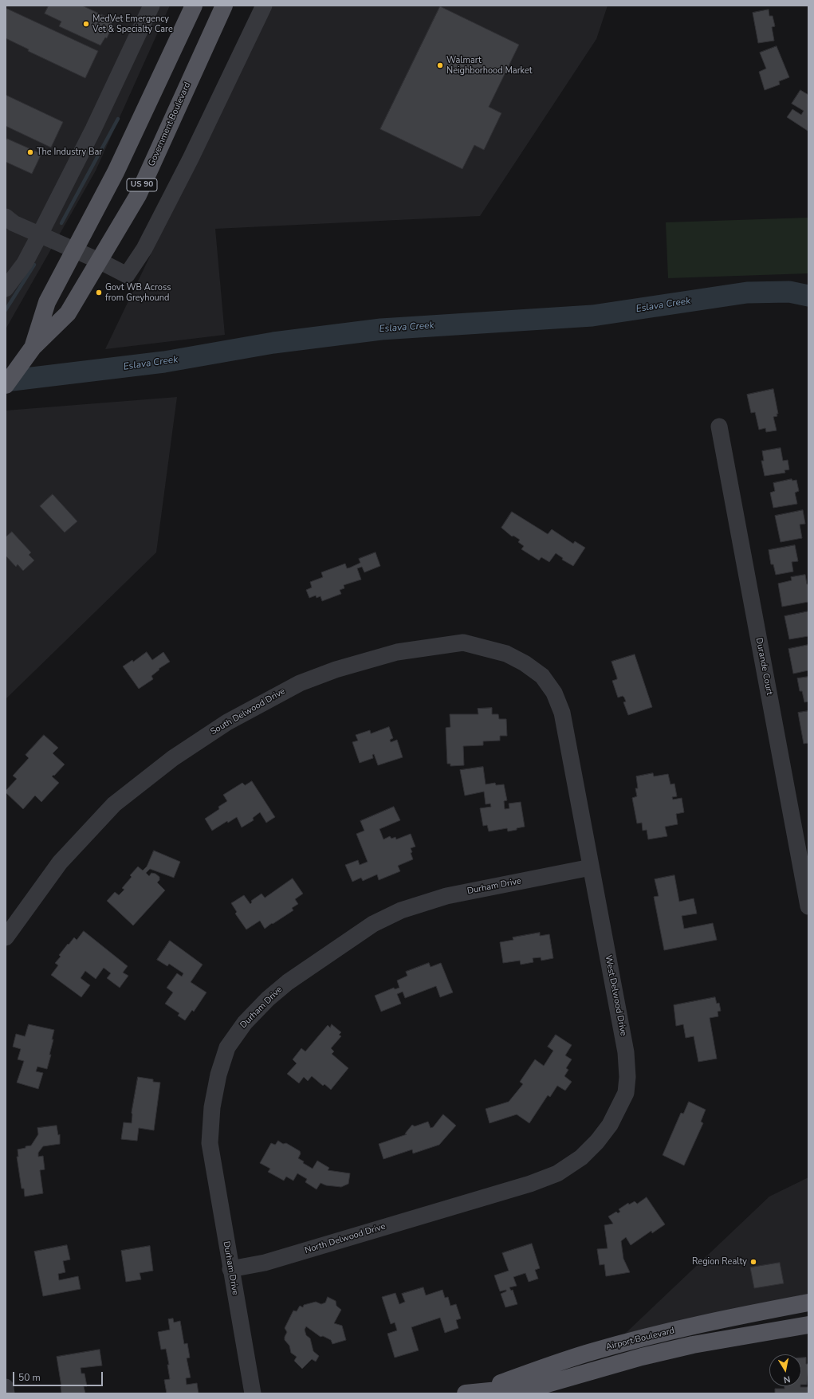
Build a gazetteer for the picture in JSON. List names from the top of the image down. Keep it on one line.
{"streets":{"main road":["Government Boulevard","US 90","Airport Boulevard"],"street":["Durande Court","South Delwood Drive","Durham Drive","West Delwood Drive","North Delwood Drive"]},"crossings":[["South Delwood Drive","West Delwood Drive"],["Durham Drive","West Delwood Drive"],["Durham Drive","North Delwood Drive"],["West Delwood Drive","North Delwood Drive"]],"water":["Eslava Creek"],"places":["MedVet Emergency Vet & Specialty Care","Walmart Neighborhood Market","The Industry Bar","Govt WB Across from Greyhound","Region Realty"],"scale_bar":"50 m","north":"bottom"}
